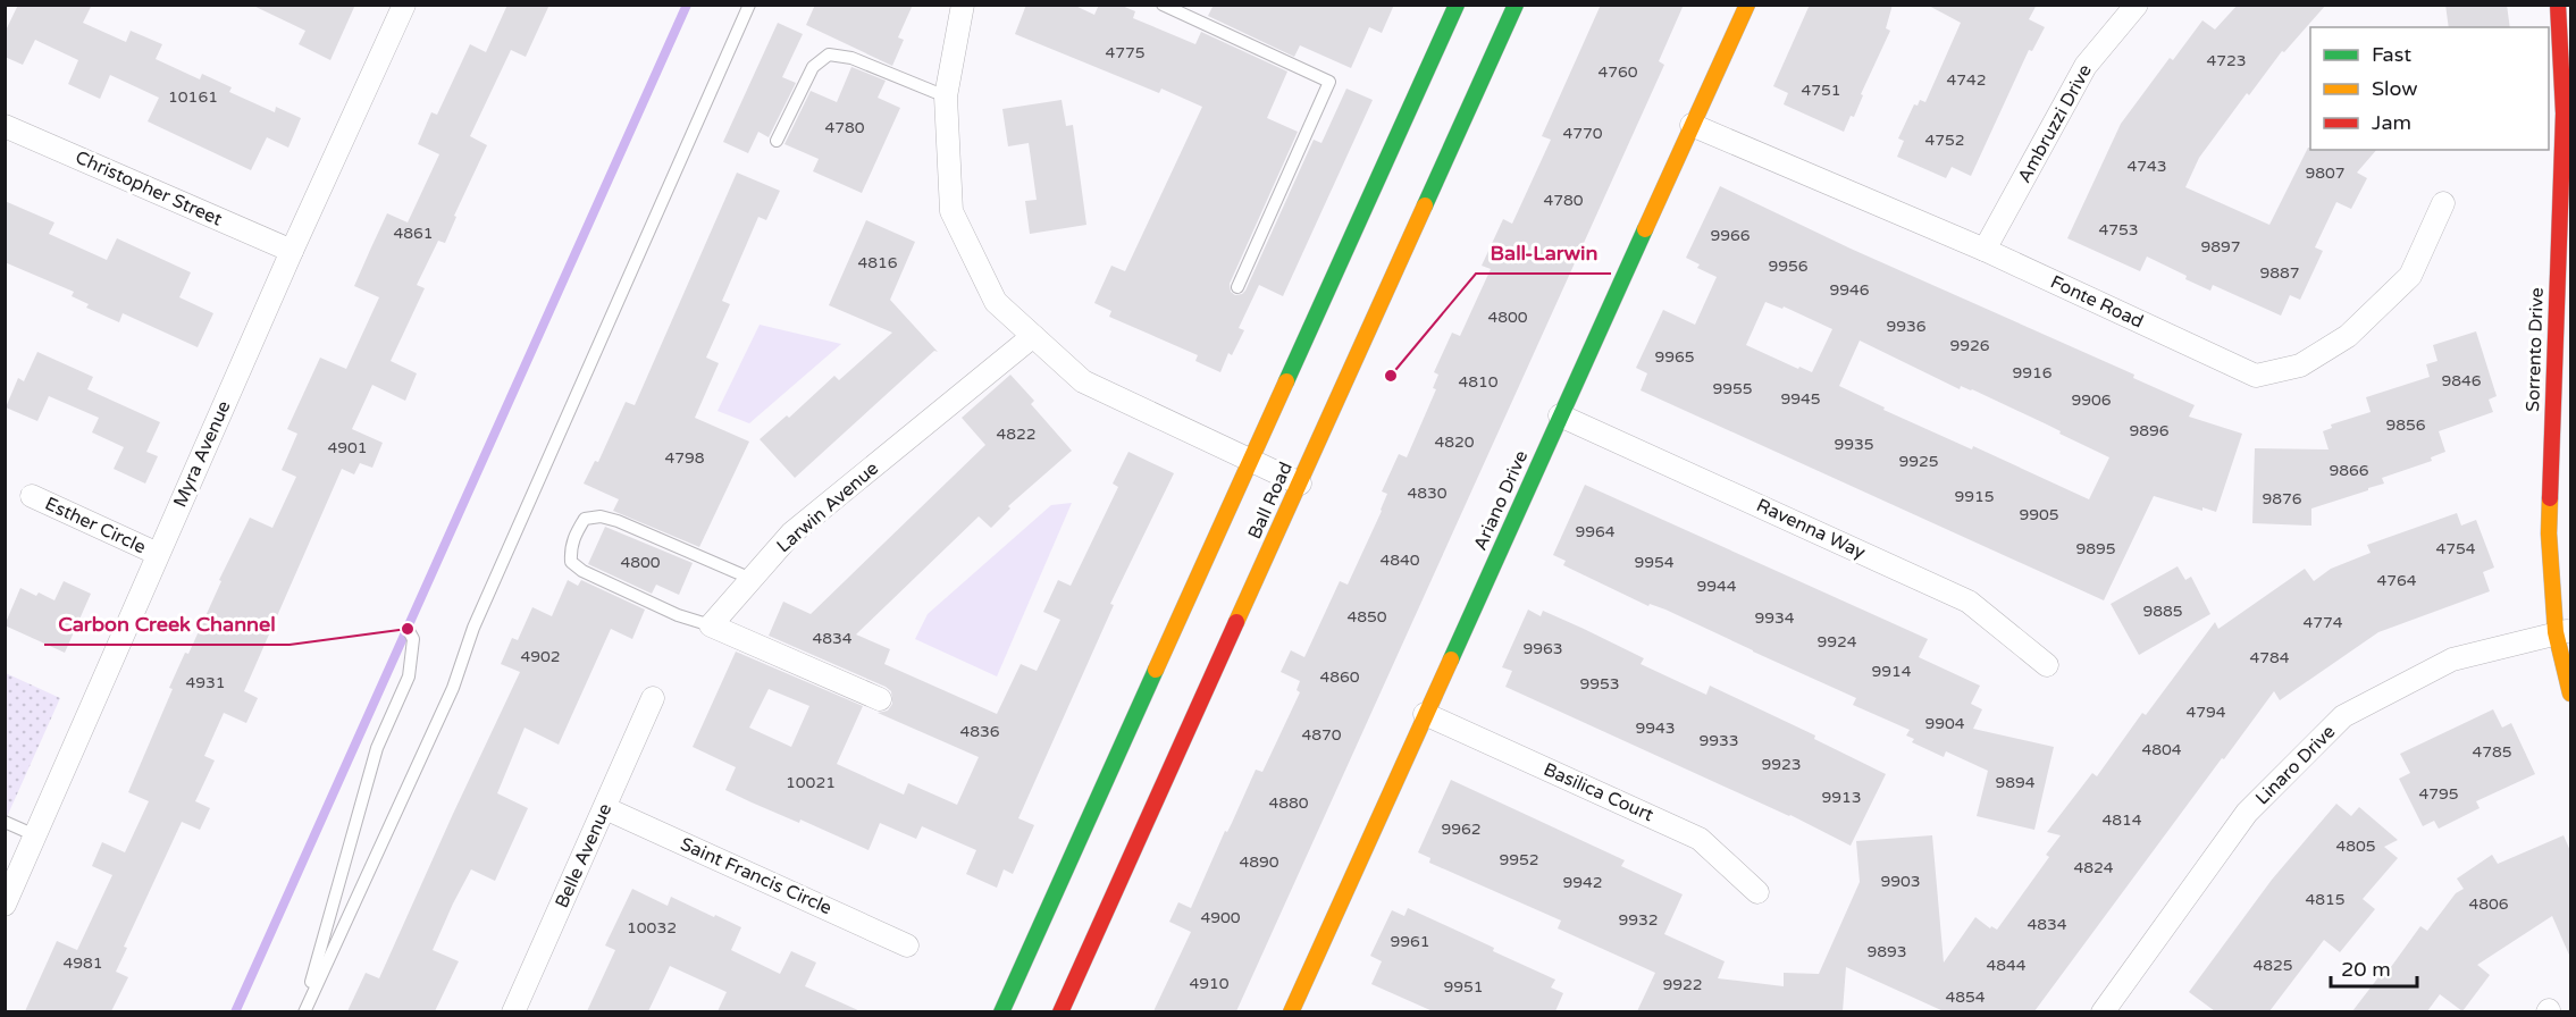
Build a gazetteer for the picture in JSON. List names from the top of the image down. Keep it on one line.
{"streets":{"main road":["Sorrento Drive","Ball Road","Ariano Drive"],"street":["Ambruzzi Drive","Christopher Street","Fonte Road","Myra Avenue","Larwin Avenue","Esther Circle","Ravenna Way","Linaro Drive","Basilica Court","Belle Avenue","Saint Francis Circle"]},"crossings":[["Ambruzzi Drive","Fonte Road"],["Christopher Street","Myra Avenue"],["Fonte Road","Ariano Drive"],["Sorrento Drive","Linaro Drive"],["Myra Avenue","Esther Circle"],["Ariano Drive","Ravenna Way"],["Ariano Drive","Basilica Court"],["Belle Avenue","Saint Francis Circle"]],"places":["Ball-Larwin","Carbon Creek Channel"],"house_numbers":["4775","4723","4760","4742","4751","10161","4780","4770","4752","4743","9807","4780","4753","4861","9966","9897","4816","9956","9887","9946","4800","9936","9926","9965","9916","9846","4810","9955","9945","9906","9856","9896","4822","4820","9935","4901","4798","9925","9866","4830","9915","9876","9905","9964","9895","4754","4840","4800","9954","4764","9944","9885","4850","9934","4774","4834","9924","9963","4902","4784","9914","4860","4931","9953","4794","9904","9943","4836","4870","9933","4804","4785","9923","10021","9894","4795","9913","4880","4814","9962","4805","9952","4890","4824","9903","9942","4815","4806","4900","9932","4834","10032","9961","9893","4981","4844","4825","4910","9922","9951","4854"],"legend":["Fast","Slow","Jam"],"scale_bar":"20 m"}
